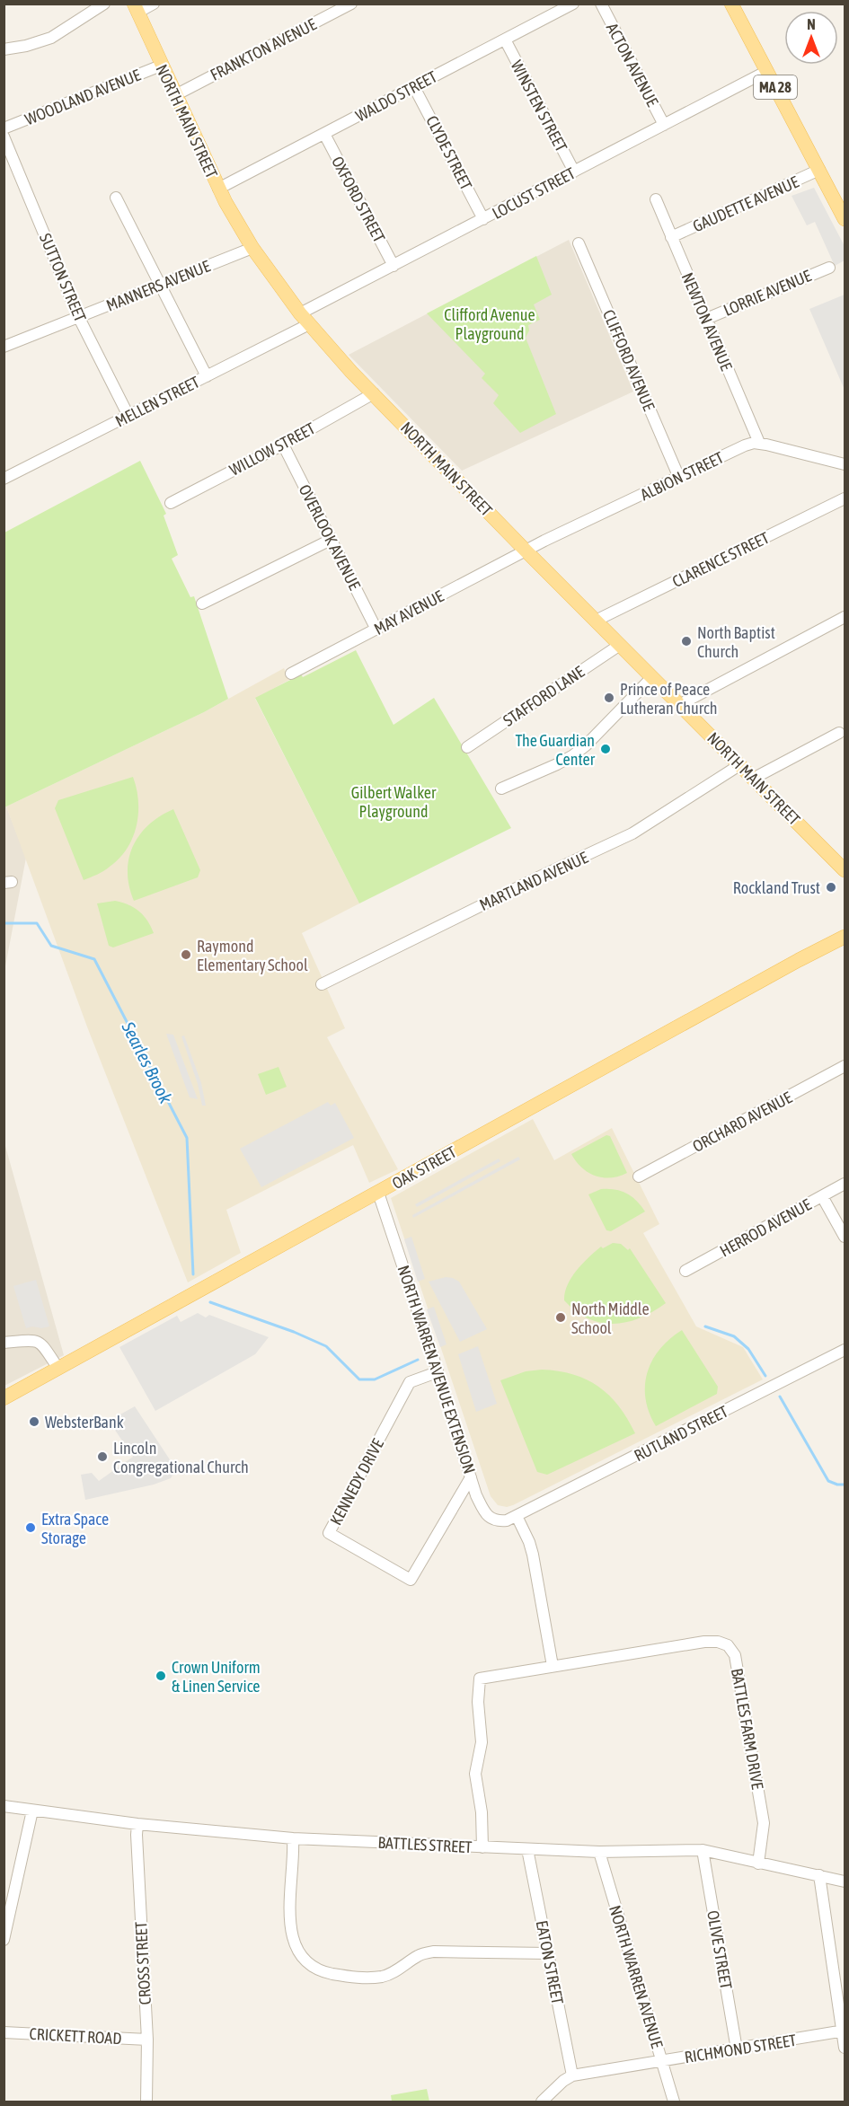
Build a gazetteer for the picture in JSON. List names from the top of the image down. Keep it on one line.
{"streets":{"main road":["MA 28","NORTH MAIN STREET","OAK STREET"],"street":["FRANKTON AVENUE","ACTON AVENUE","WALDO STREET","WOODLAND AVENUE","WINSTEN STREET","CLYDE STREET","LOCUST STREET","OXFORD STREET","GAUDETTE AVENUE","SUTTON STREET","MANNERS AVENUE","LORRIE AVENUE","NEWTON AVENUE","CLIFFORD AVENUE","MELLEN STREET","WILLOW STREET","ALBION STREET","OVERLOOK AVENUE","CLARENCE STREET","MAY AVENUE","STAFFORD LANE","MARTLAND AVENUE","ORCHARD AVENUE","HERROD AVENUE","NORTH WARREN AVENUE EXTENSION","RUTLAND STREET","KENNEDY DRIVE","BATTLES FARM DRIVE","BATTLES STREET","OLIVE STREET","EATON STREET","CROSS STREET","NORTH WARREN AVENUE","CRICKETT ROAD","RICHMOND STREET"]},"crossings":[["FRANKTON AVENUE","NORTH MAIN STREET"],["ACTON AVENUE","LOCUST STREET"],["MA 28","LOCUST STREET"],["MA 28","GAUDETTE AVENUE"],["WALDO STREET","WINSTEN STREET"],["WALDO STREET","NORTH MAIN STREET"],["WALDO STREET","CLYDE STREET"],["WALDO STREET","OXFORD STREET"],["WOODLAND AVENUE","NORTH MAIN STREET"],["WINSTEN STREET","LOCUST STREET"],["NORTH MAIN STREET","LOCUST STREET"],["NORTH MAIN STREET","MANNERS AVENUE"],["NORTH MAIN STREET","MELLEN STREET"],["NORTH MAIN STREET","WILLOW STREET"],["NORTH MAIN STREET","ALBION STREET"],["NORTH MAIN STREET","CLARENCE STREET"],["NORTH MAIN STREET","MAY AVENUE"],["NORTH MAIN STREET","STAFFORD LANE"],["NORTH MAIN STREET","MARTLAND AVENUE"],["CLYDE STREET","LOCUST STREET"],["LOCUST STREET","OXFORD STREET"],["LOCUST STREET","MELLEN STREET"],["GAUDETTE AVENUE","NEWTON AVENUE"],["SUTTON STREET","MANNERS AVENUE"],["SUTTON STREET","MELLEN STREET"],["LORRIE AVENUE","NEWTON AVENUE"],["NEWTON AVENUE","ALBION STREET"],["CLIFFORD AVENUE","ALBION STREET"],["WILLOW STREET","OVERLOOK AVENUE"],["ALBION STREET","MAY AVENUE"],["OVERLOOK AVENUE","MAY AVENUE"],["OAK STREET","NORTH WARREN AVENUE EXTENSION"],["NORTH WARREN AVENUE EXTENSION","RUTLAND STREET"],["NORTH WARREN AVENUE EXTENSION","KENNEDY DRIVE"],["BATTLES FARM DRIVE","BATTLES STREET"],["BATTLES STREET","OLIVE STREET"],["BATTLES STREET","EATON STREET"],["BATTLES STREET","CROSS STREET"],["BATTLES STREET","NORTH WARREN AVENUE"],["OLIVE STREET","RICHMOND STREET"],["EATON STREET","RICHMOND STREET"],["CROSS STREET","CRICKETT ROAD"],["NORTH WARREN AVENUE","RICHMOND STREET"]],"water":["Searles Brook"],"parks":["Clifford Avenue Playground","Gilbert Walker Playground"],"places":["North Baptist Church","Prince of Peace Lutheran Church","The Guardian Center","Rockland Trust","Raymond Elementary School","North Middle School","WebsterBank","Lincoln Congregational Church","Extra Space Storage","Crown Uniform & Linen Service"],"north":"top"}
